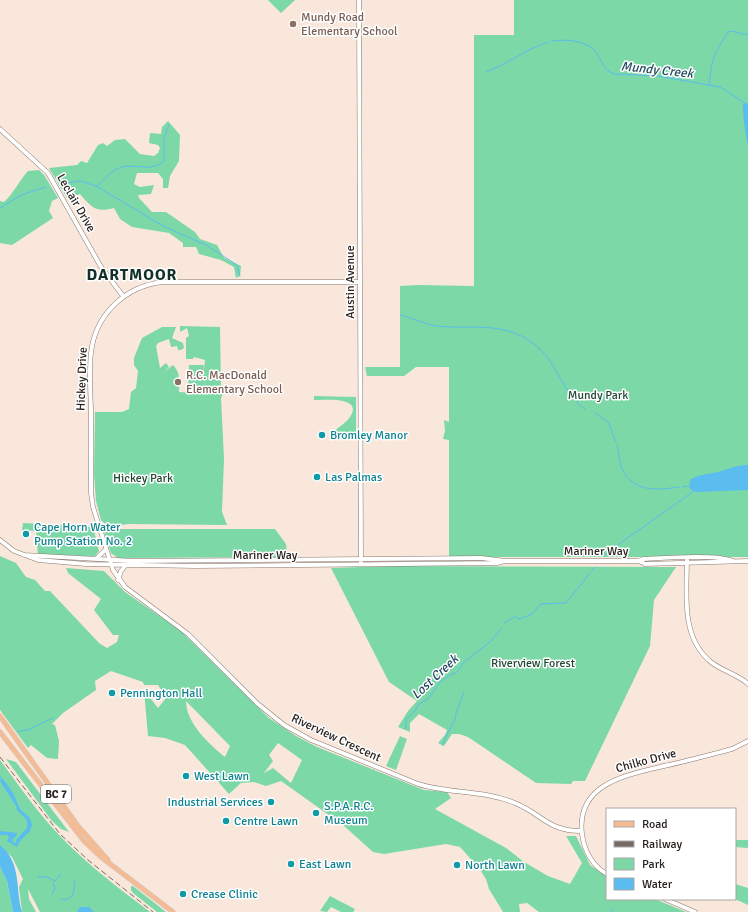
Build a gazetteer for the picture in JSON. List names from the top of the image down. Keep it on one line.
{"streets":{"main road":["Leclair Drive","Austin Avenue","Hickey Drive","Mariner Way","Riverview Crescent","Chilko Drive","BC 7"]},"crossings":[["Leclair Drive","Hickey Drive"],["Austin Avenue","Hickey Drive"],["Austin Avenue","Mariner Way"],["Hickey Drive","Mariner Way"],["Hickey Drive","Riverview Crescent"],["Mariner Way","Riverview Crescent"],["Riverview Crescent","Chilko Drive"]],"districts":["DARTMOOR"],"water":["Mundy Creek","Lost Creek"],"parks":["Mundy Park","Hickey Park","Riverview Forest"],"places":["Mundy Road Elementary School","R.C. MacDonald Elementary School","Bromley Manor","Las Palmas","Cape Horn Water Pump Station No. 2","Pennington Hall","West Lawn","Industrial Services","S.P.A.R.C. Museum","Centre Lawn","East Lawn","North Lawn","Crease Clinic"],"legend":["Road","Railway","Park","Water"]}
